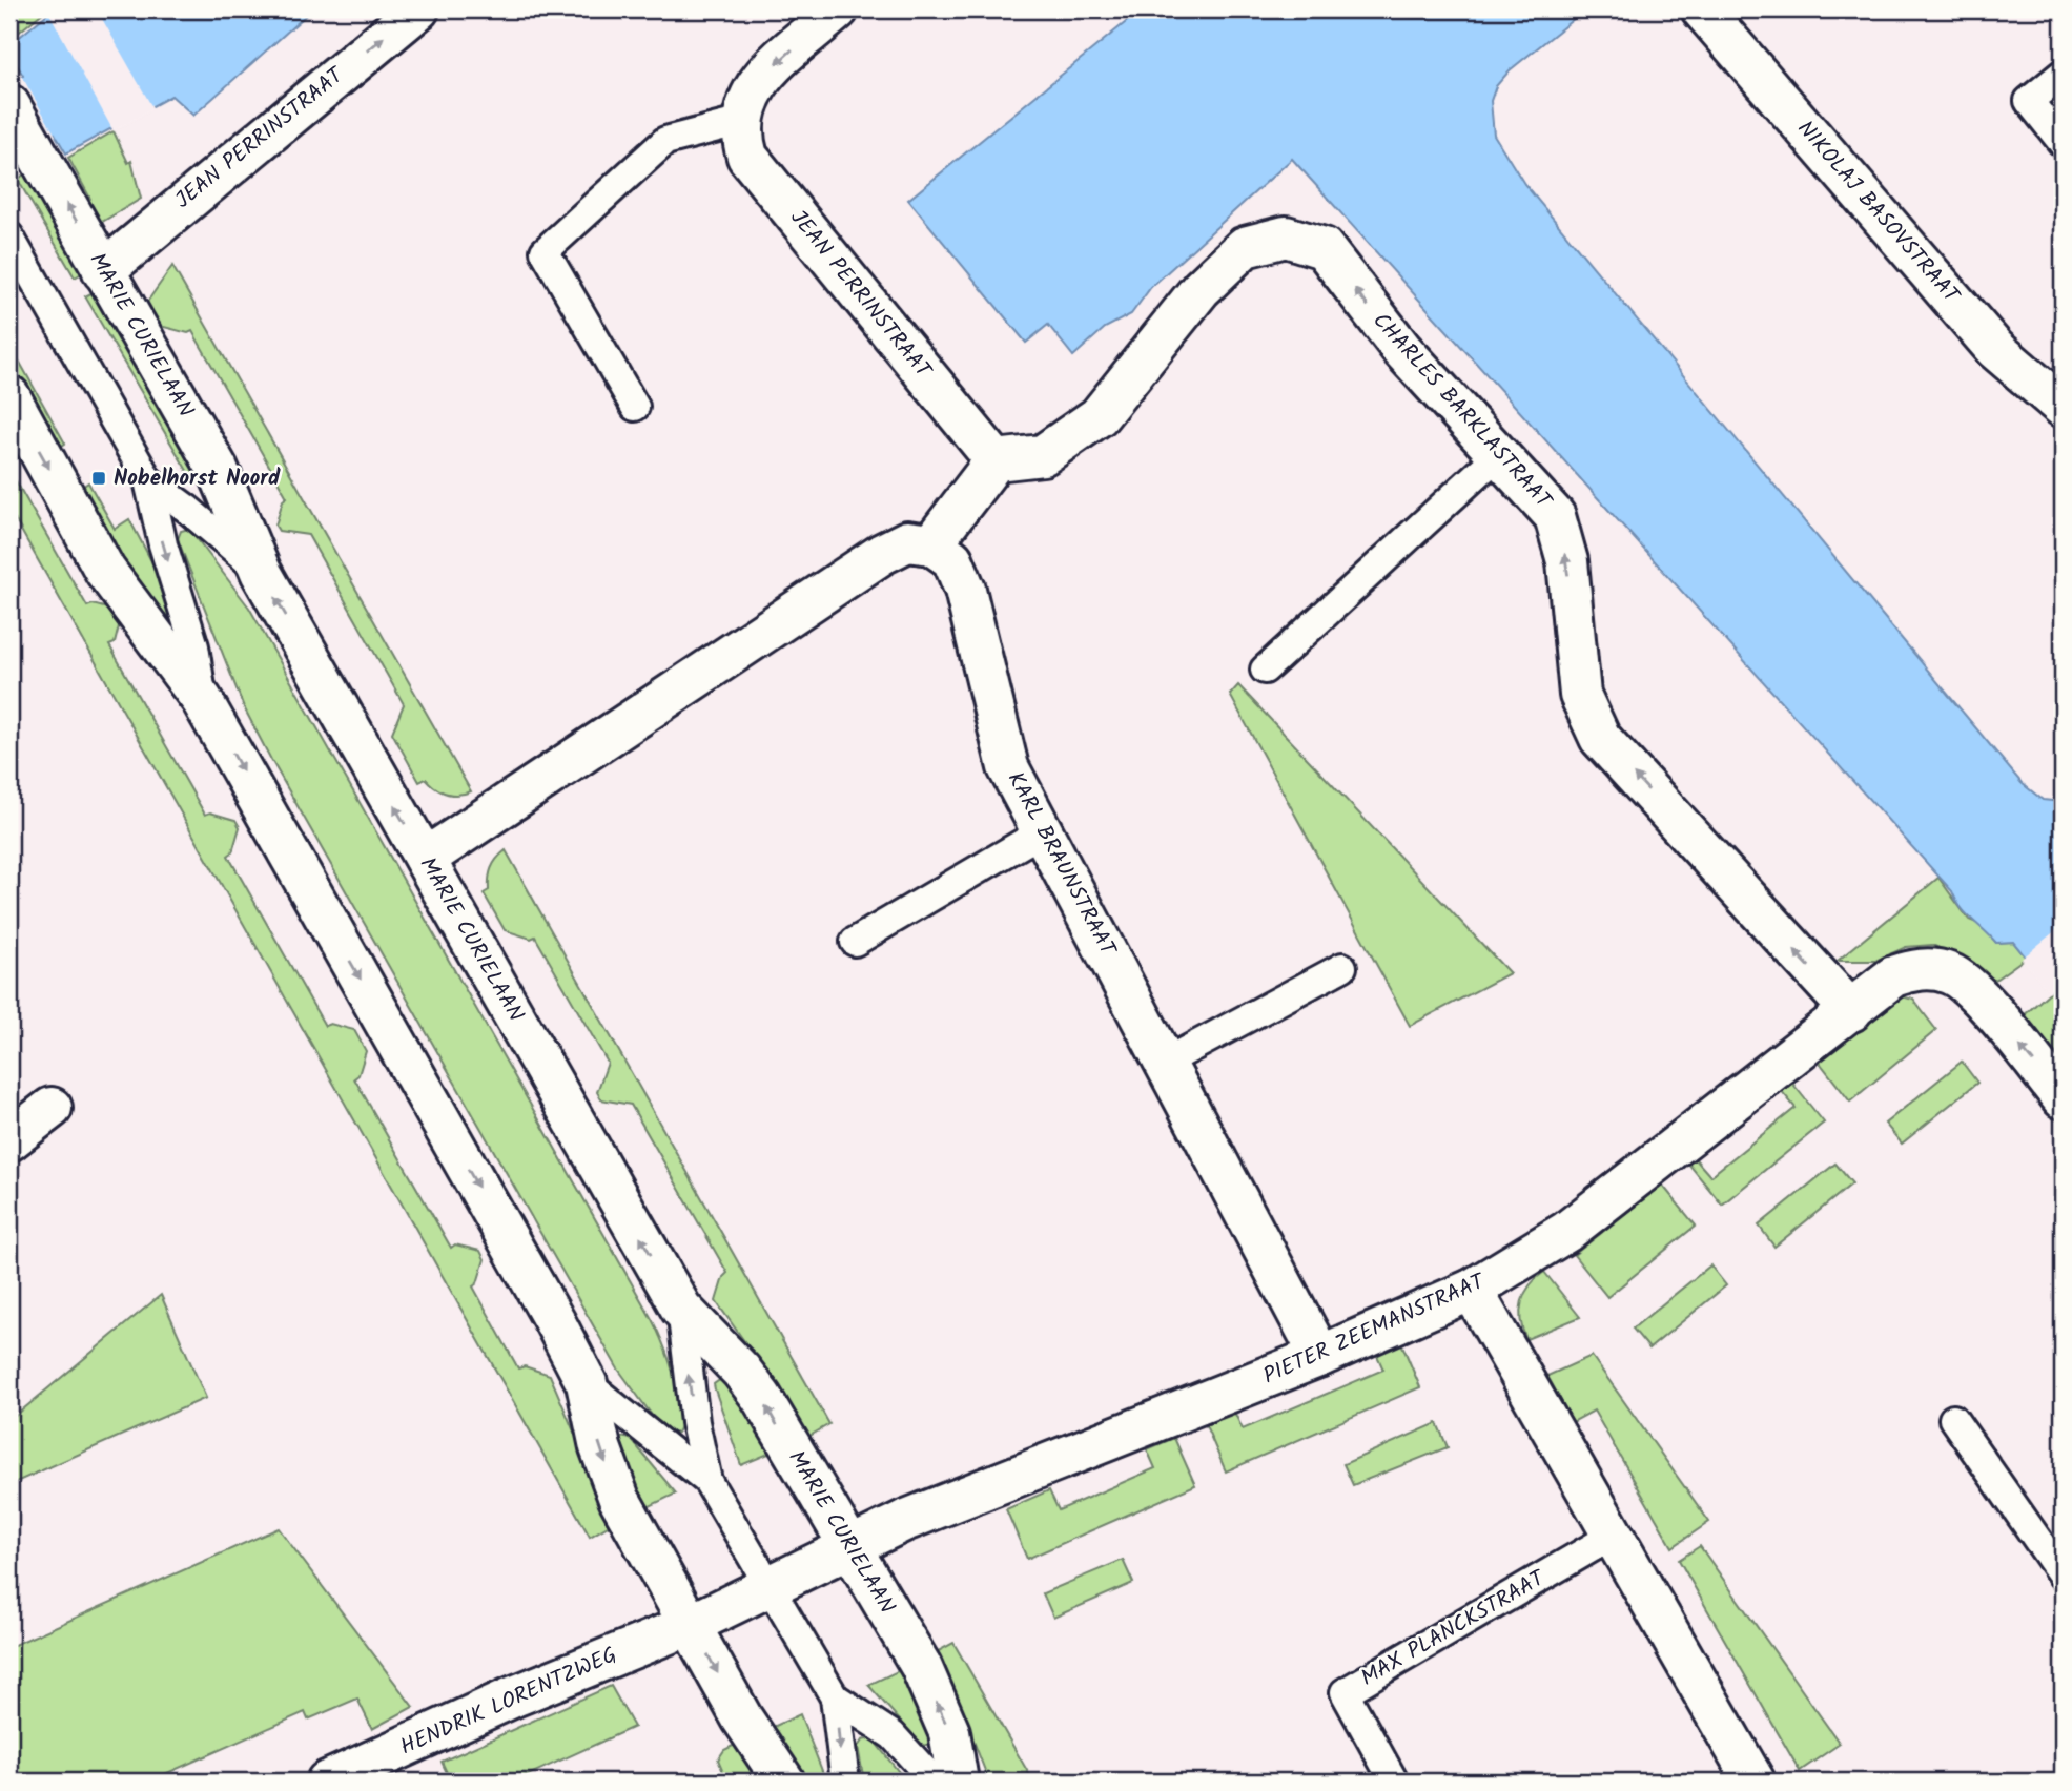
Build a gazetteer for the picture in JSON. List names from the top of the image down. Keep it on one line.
{"streets":{"street":["JEAN PERRINSTRAAT","NIKOLAJ BASOVSTRAAT","MARIE CURIELAAN","CHARLES BARKLASTRAAT","KARL BRAUNSTRAAT","PIETER ZEEMANSTRAAT","HENDRIK LORENTZWEG"],"lane":["MAX PLANCKSTRAAT"]},"crossings":[["JEAN PERRINSTRAAT","MARIE CURIELAAN"],["JEAN PERRINSTRAAT","CHARLES BARKLASTRAAT"],["MARIE CURIELAAN","PIETER ZEEMANSTRAAT"],["MARIE CURIELAAN","HENDRIK LORENTZWEG"],["CHARLES BARKLASTRAAT","PIETER ZEEMANSTRAAT"],["KARL BRAUNSTRAAT","PIETER ZEEMANSTRAAT"],["PIETER ZEEMANSTRAAT","HENDRIK LORENTZWEG"]],"places":{"transit":["Nobelhorst Noord"]}}
